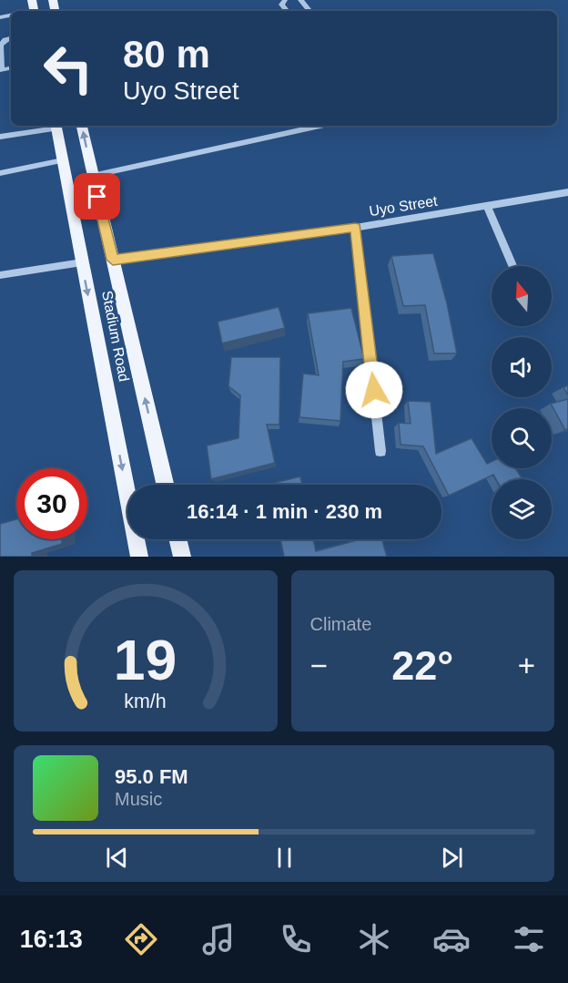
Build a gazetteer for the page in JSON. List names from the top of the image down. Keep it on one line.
{"streets":{"main road":["Stadium Road"],"street":["Uyo Street"]},"crossings":[["Uyo Street","Stadium Road"]],"north":"top","page":{"turn":["80 m","Uyo Street"],"limit":"30","trip":"16:14 · 1 min · 230 m","tile":"Climate","heat":["−","22°","+"],"song":["95.0 FM","Music"],"tabs":"16:13","gauge":["19","km/h"]}}
